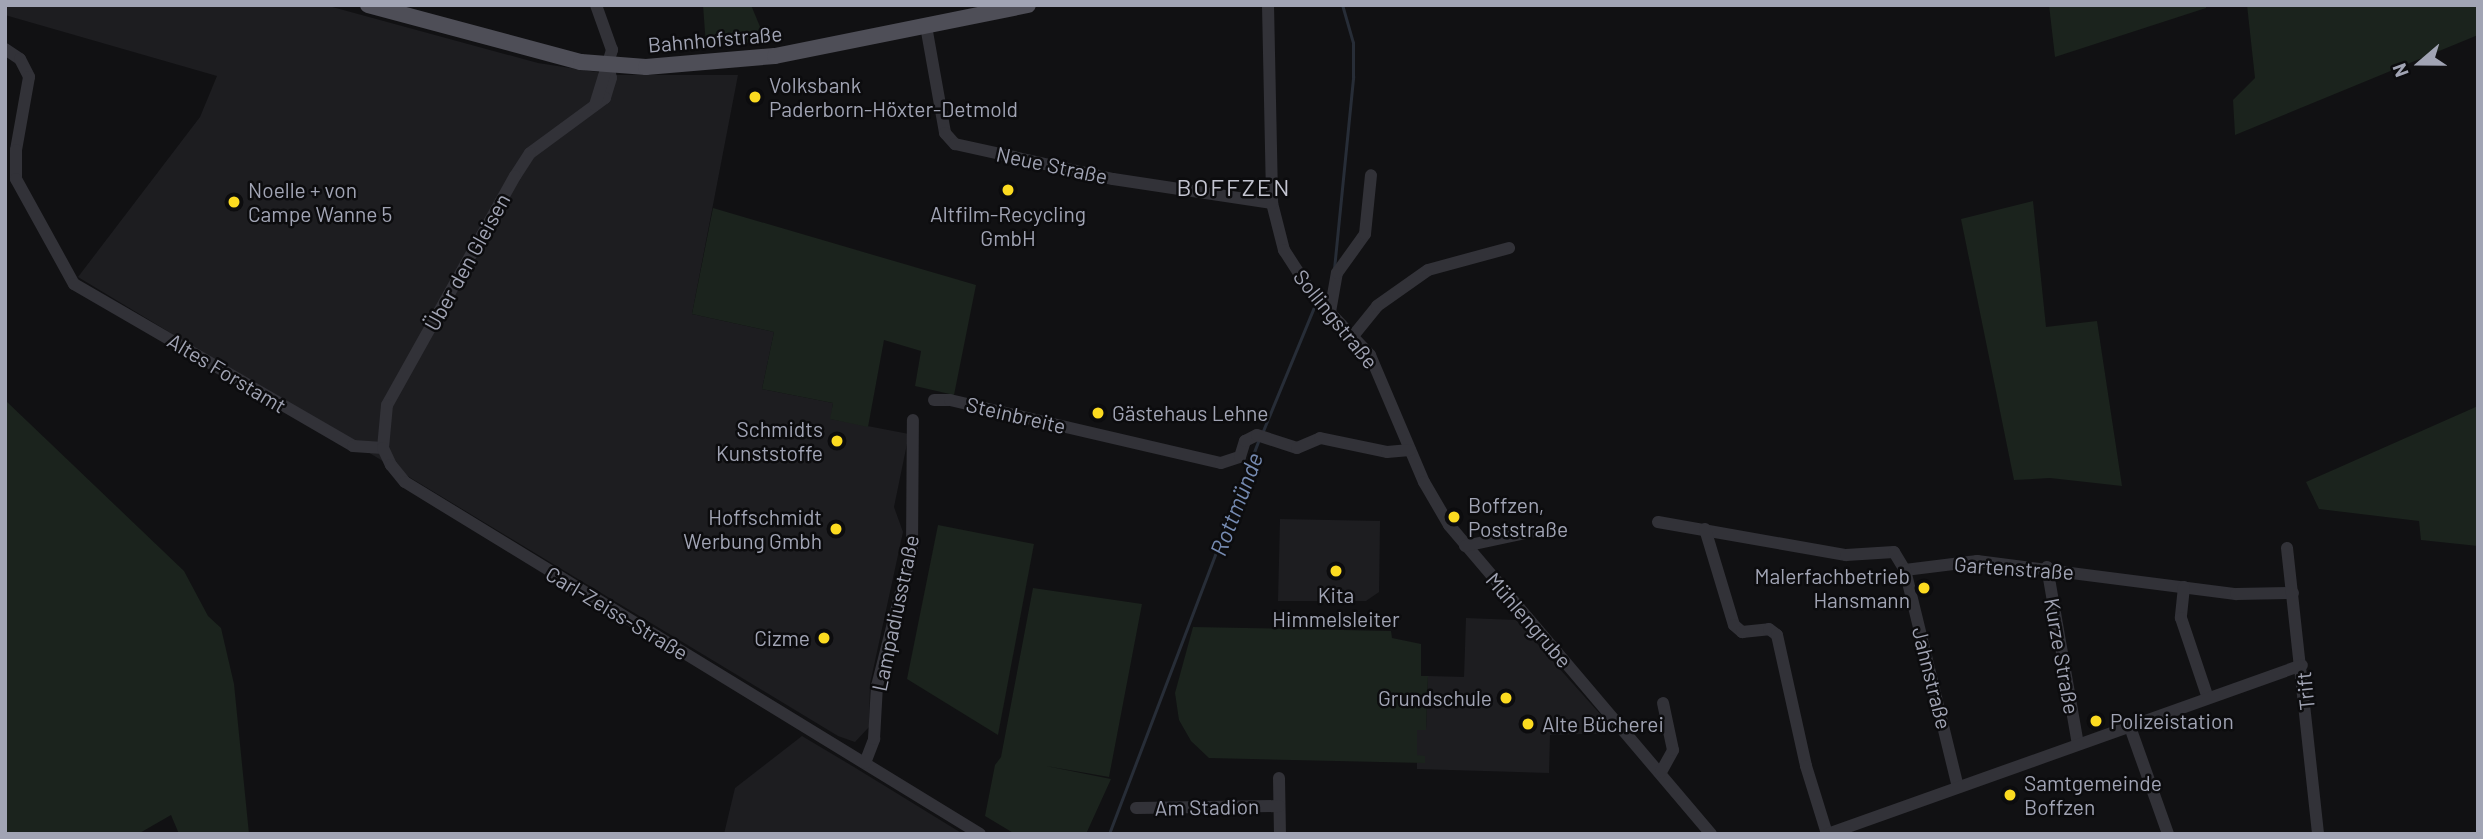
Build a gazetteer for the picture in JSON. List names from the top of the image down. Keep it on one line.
{"streets":{"main road":["Bahnhofstraße"],"street":["Neue Straße","Über den Gleisen","Sollingstraße","Altes Forstamt","Steinbreite","Gartenstraße","Carl-Zeiss-Straße","Lampadiusstraße","Mühlengrube","Kurze Straße","Jahnstraße","Trift","Am Stadion"]},"crossings":[["Bahnhofstraße","Neue Straße"],["Bahnhofstraße","Über den Gleisen"],["Neue Straße","Sollingstraße"],["Über den Gleisen","Altes Forstamt"],["Über den Gleisen","Carl-Zeiss-Straße"],["Sollingstraße","Mühlengrube"],["Altes Forstamt","Carl-Zeiss-Straße"],["Steinbreite","Mühlengrube"],["Gartenstraße","Kurze Straße"],["Gartenstraße","Jahnstraße"],["Gartenstraße","Trift"],["Carl-Zeiss-Straße","Lampadiusstraße"]],"districts":["BOFFZEN"],"water":["Rottmünde"],"places":["Volksbank Paderborn-Höxter-Detmold","Altfilm-Recycling GmbH","Noelle + von Campe Wanne 5","Gästehaus Lehne","Schmidts Kunststoffe","Boffzen, Poststraße","Hoffschmidt Werbung Gmbh","Kita Himmelsleiter","Malerfachbetrieb Hansmann","Cizme","Grundschule","Polizeistation","Alte Bücherei","Samtgemeinde Boffzen"],"north":"left"}
